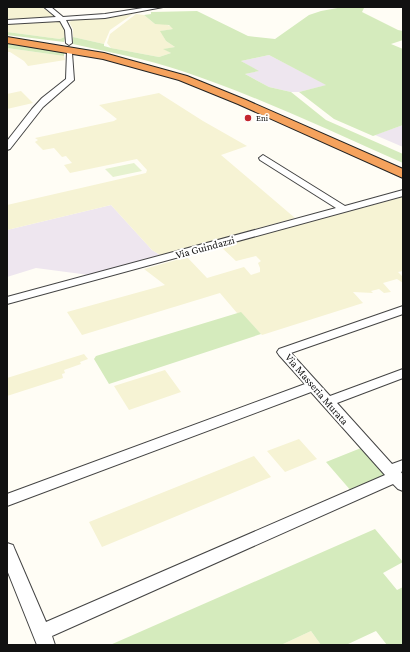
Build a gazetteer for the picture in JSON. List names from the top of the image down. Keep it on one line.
{"streets":{"street":["Via Guindazzi","Via Masseria Murata"]},"places":["Eni"]}
